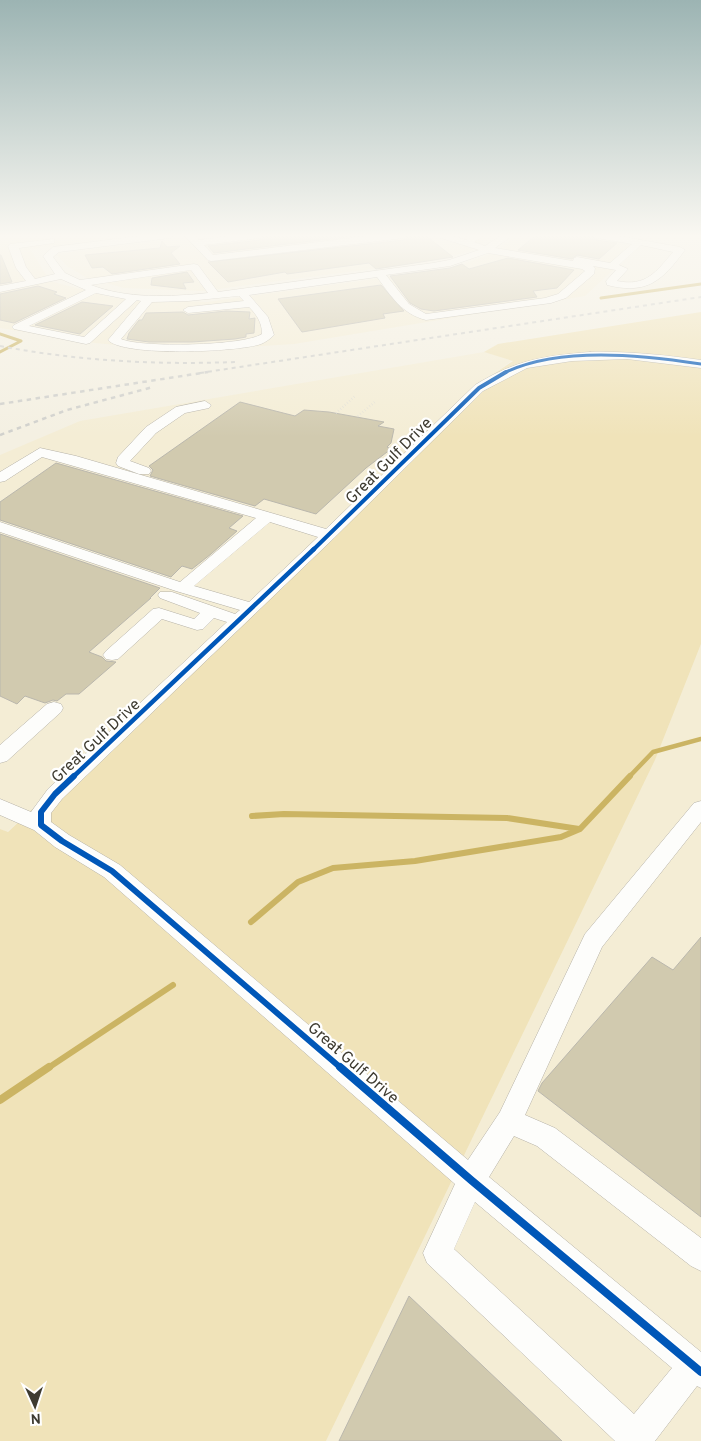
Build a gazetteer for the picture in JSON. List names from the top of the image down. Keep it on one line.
{"streets":{"street":["Great Gulf Drive"]},"north":"bottom"}
